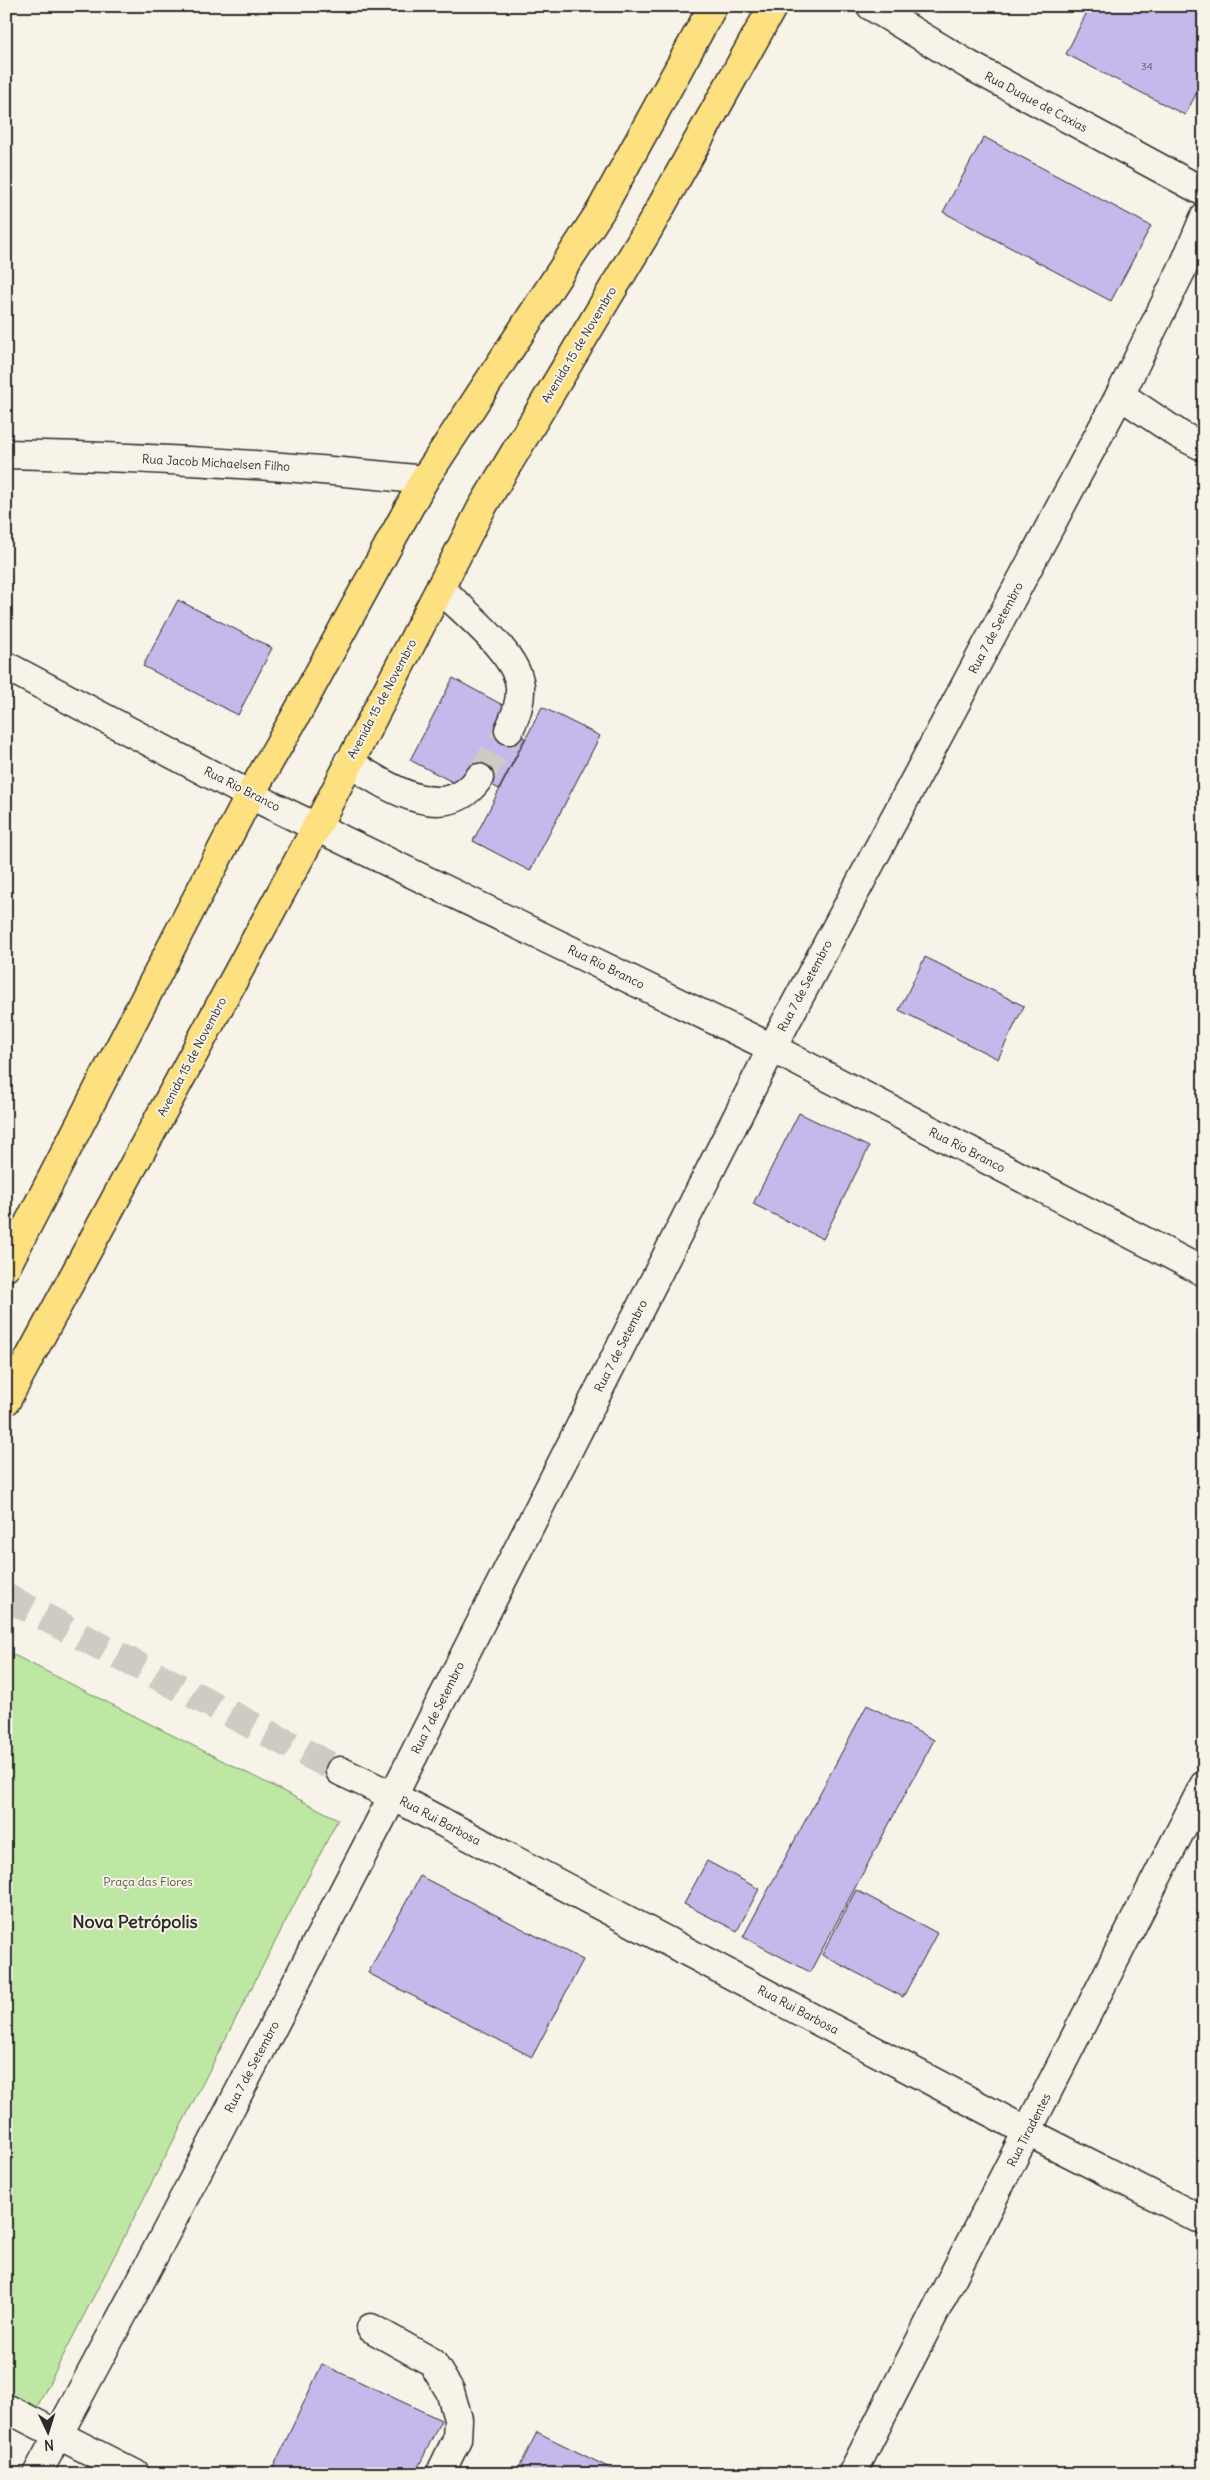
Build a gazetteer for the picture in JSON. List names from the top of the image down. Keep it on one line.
{"streets":{"main road":["Avenida 15 de Novembro"],"street":["Rua Duque de Caxias","Rua Jacob Michaelsen Filho","Rua 7 de Setembro","Rua Rio Branco","Rua Rui Barbosa","Rua Tiradentes"]},"crossings":[["Avenida 15 de Novembro","Rua Rio Branco"],["Rua 7 de Setembro","Rua Rio Branco"],["Rua 7 de Setembro","Rua Rui Barbosa"],["Rua Rui Barbosa","Rua Tiradentes"]],"districts":["Nova Petrópolis"],"parks":["Praça das Flores"],"house_numbers":["34"],"north":"bottom"}
